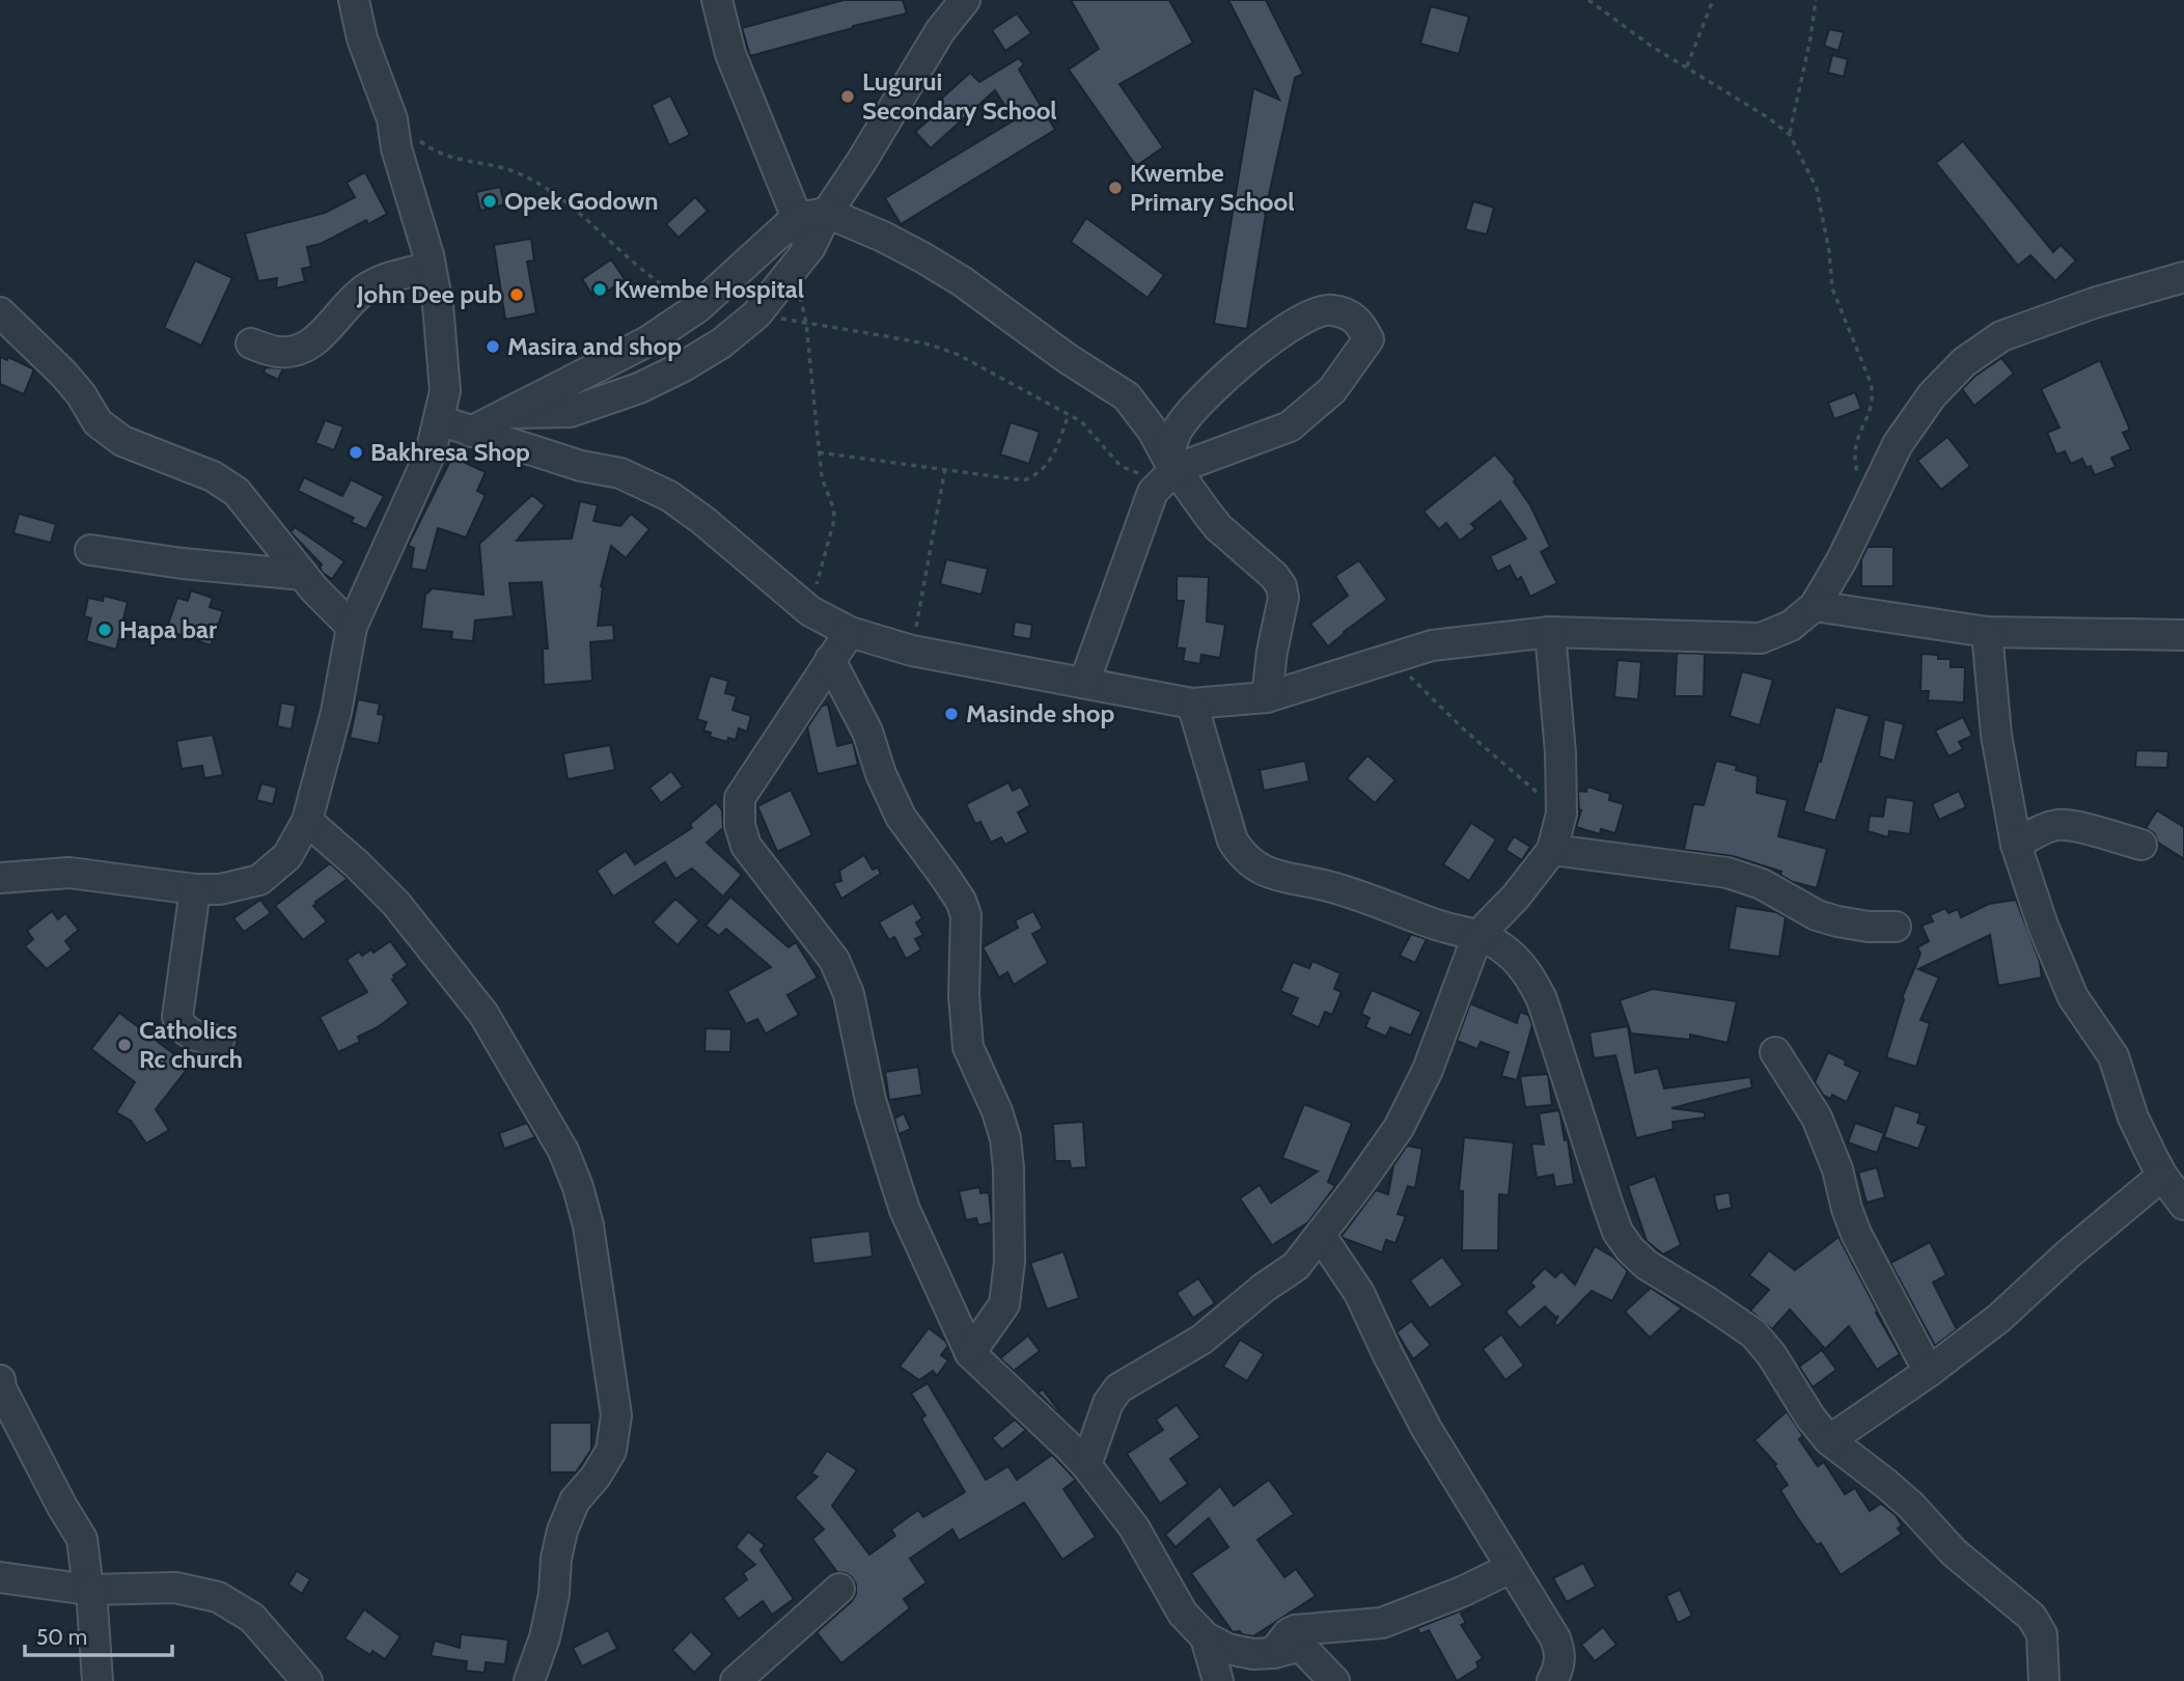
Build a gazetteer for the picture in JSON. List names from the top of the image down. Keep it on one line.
{"places":["Lugurui Secondary School","Kwembe Primary School","Opek Godown","Kwembe Hospital","John Dee pub","Masira and shop","Bakhresa Shop","Hapa bar","Masinde shop","Catholics Rc church"],"scale_bar":"50 m"}
